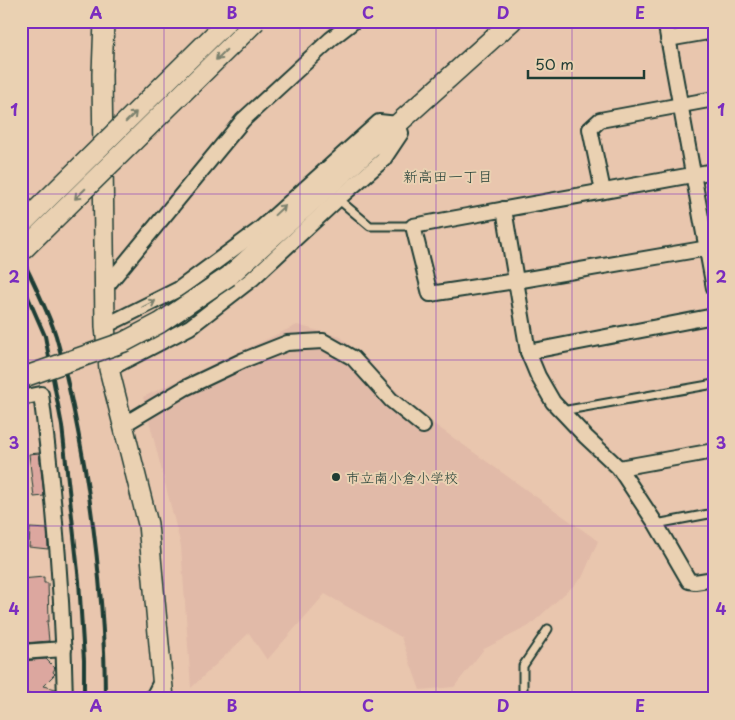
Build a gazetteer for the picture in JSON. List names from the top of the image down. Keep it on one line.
{"districts":["新高田一丁目"],"places":["市立南小倉小学校"],"scale_bar":"50 m","grid":{"columns":["A","B","C","D","E"],"rows":["1","2","3","4"]}}
